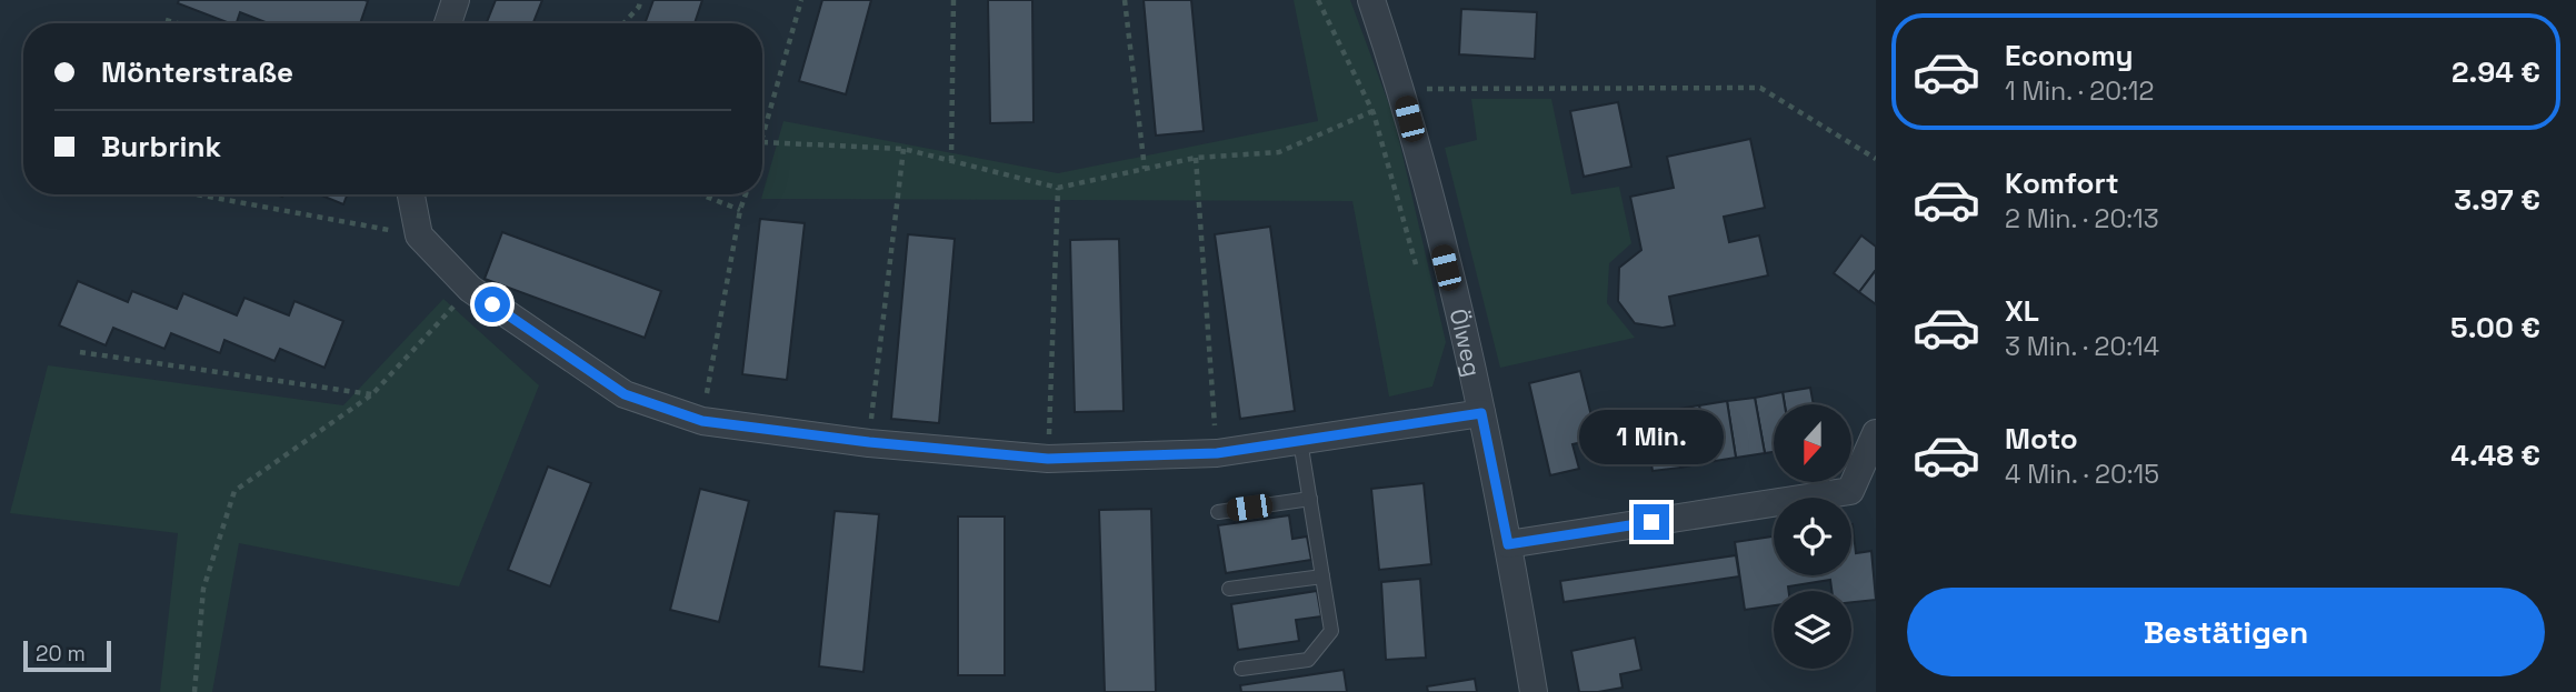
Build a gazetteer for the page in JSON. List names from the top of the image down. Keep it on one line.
{"streets":{"street":["Ölweg"]},"scale_bar":"20 m","north":"bottom","page":{"list":[{"name":"Economy","note":"1 Min. · 20:12","value":"2.94 €"},{"name":"Komfort","note":"2 Min. · 20:13","value":"3.97 €"},{"name":"XL","note":"3 Min. · 20:14","value":"5.00 €"},{"name":"Moto","note":"4 Min. · 20:15","value":"4.48 €"}],"banner":["Mönterstraße","Burbrink"],"bubble":"1 Min.","buttons":"Bestätigen","scale":"20 m"}}
